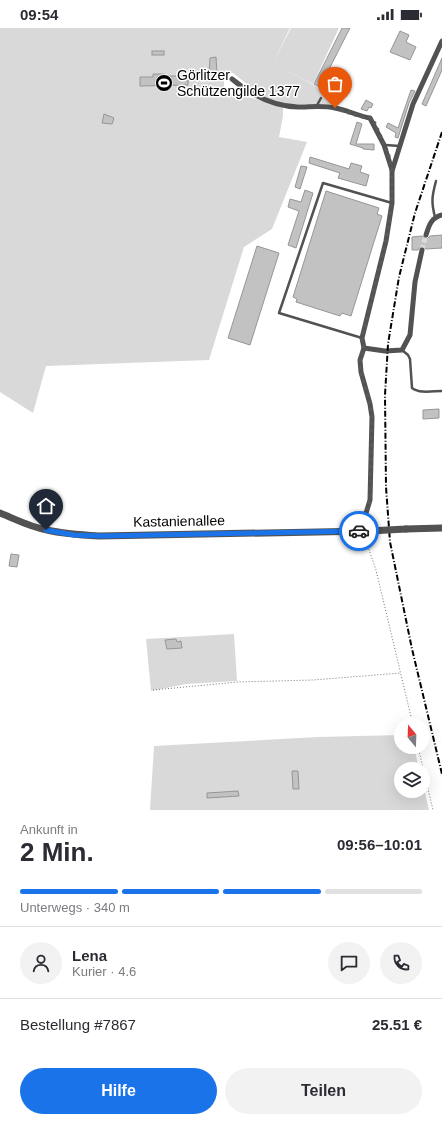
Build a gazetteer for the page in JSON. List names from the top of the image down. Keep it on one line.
{"streets":{"street":["Kastanienallee"]},"places":{"sports":["Görlitzer Schützengilde 1377"]},"north":"top","page":{"status":"09:54","heading":["2 Min.","Ankunft in","09:56–10:01"],"panel":["Lena","Kurier · 4.6","Bestellung #7867","25.51 €"],"bar":"Unterwegs · 340 m","buttons":["Hilfe","Teilen"]}}
